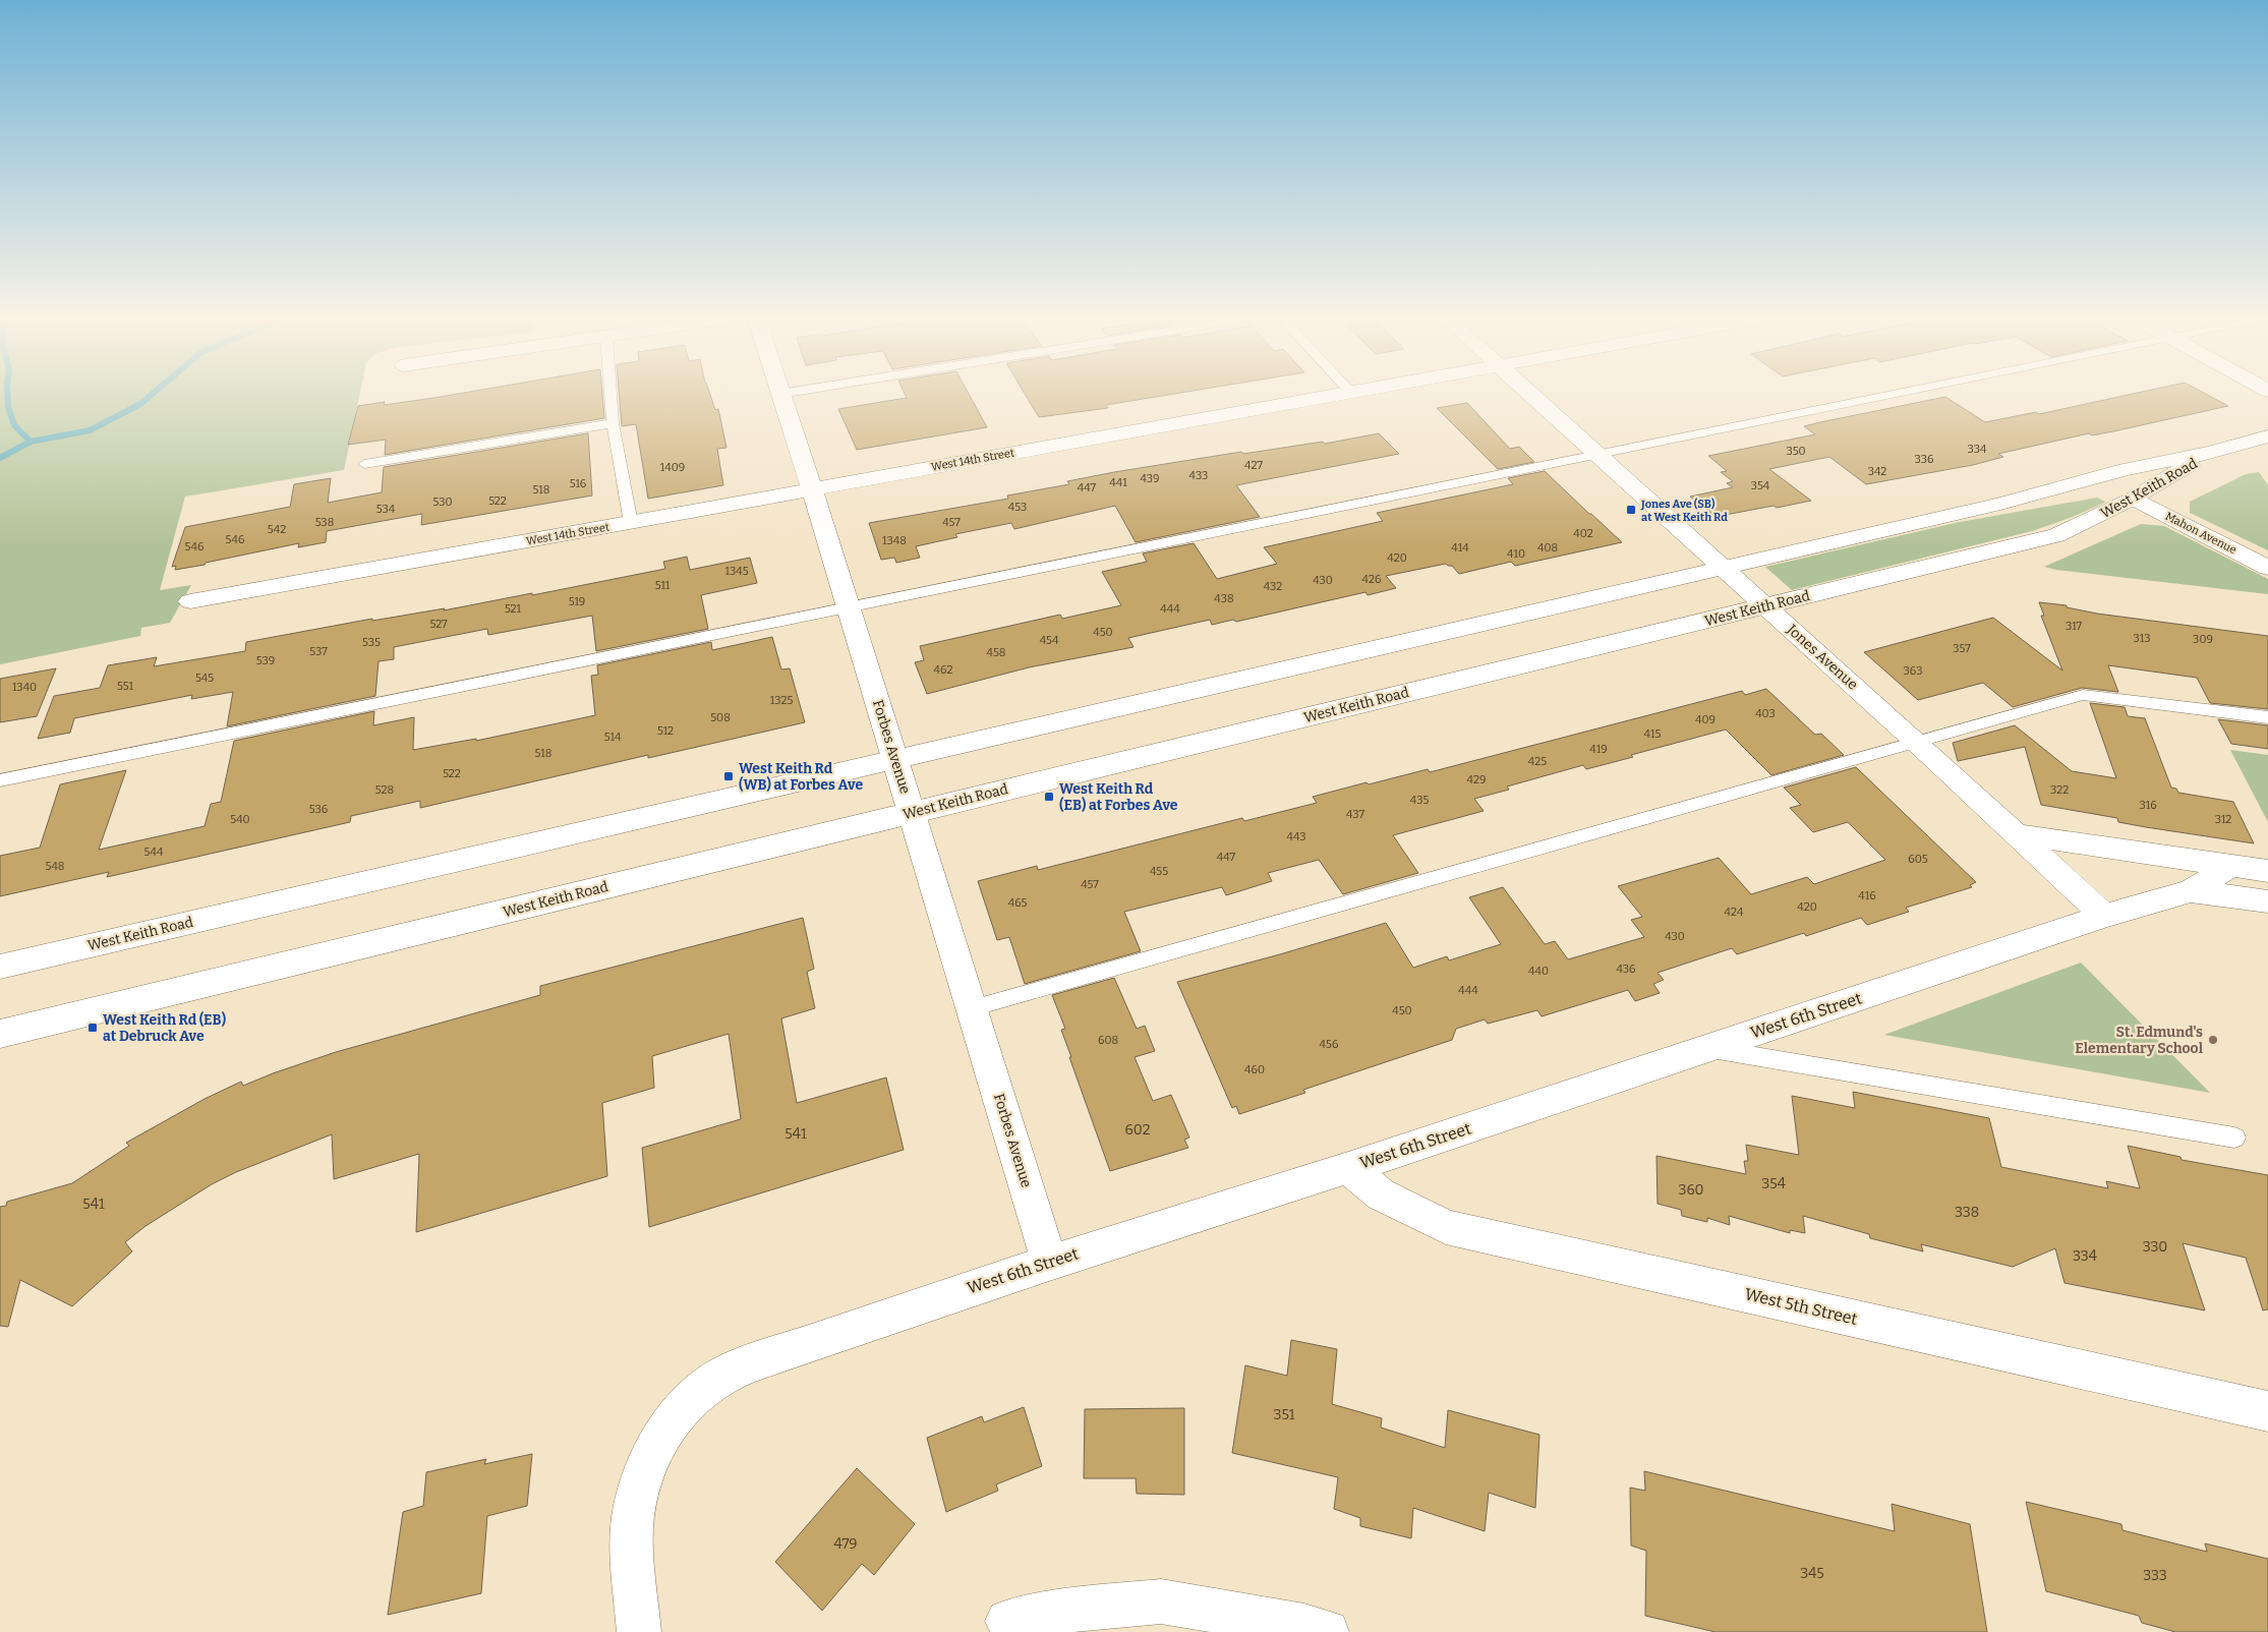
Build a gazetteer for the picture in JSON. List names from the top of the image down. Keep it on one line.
{"streets":{"street":["West 14th Street","West Keith Road","Mahon Avenue","Jones Avenue","Forbes Avenue","West 6th Street","West 5th Street"]},"crossings":[["West 14th Street","Forbes Avenue"],["West Keith Road","Mahon Avenue"],["West Keith Road","Jones Avenue"],["West Keith Road","Forbes Avenue"],["Jones Avenue","West 6th Street"],["Forbes Avenue","West 6th Street"],["West 6th Street","West 5th Street"]],"places":{"transit":["Jones Ave (SB) at West Keith Rd","West Keith Rd (WB) at Forbes Ave","West Keith Rd (EB) at Forbes Ave","West Keith Rd (EB) at Debruck Ave"],"other":["St. Edmund's Elementary School"]},"house_numbers":["334","350","336","427","1409","342","433","439","441","516","354","447","518","522","530","453","534","538","457","542","402","546","1348","546","414","408","410","420","1345","426","430","511","432","438","519","521","444","527","317","450","313","309","454","535","357","537","458","539","462","363","545","551","1340","1325","403","508","409","512","415","514","419","518","425","522","429","528","322","435","316","536","437","540","312","443","544","447","605","548","455","457","416","465","420","424","430","436","440","444","450","608","456","460","602","541","354","360","541","338","330","334","351","479","345","333"]}
